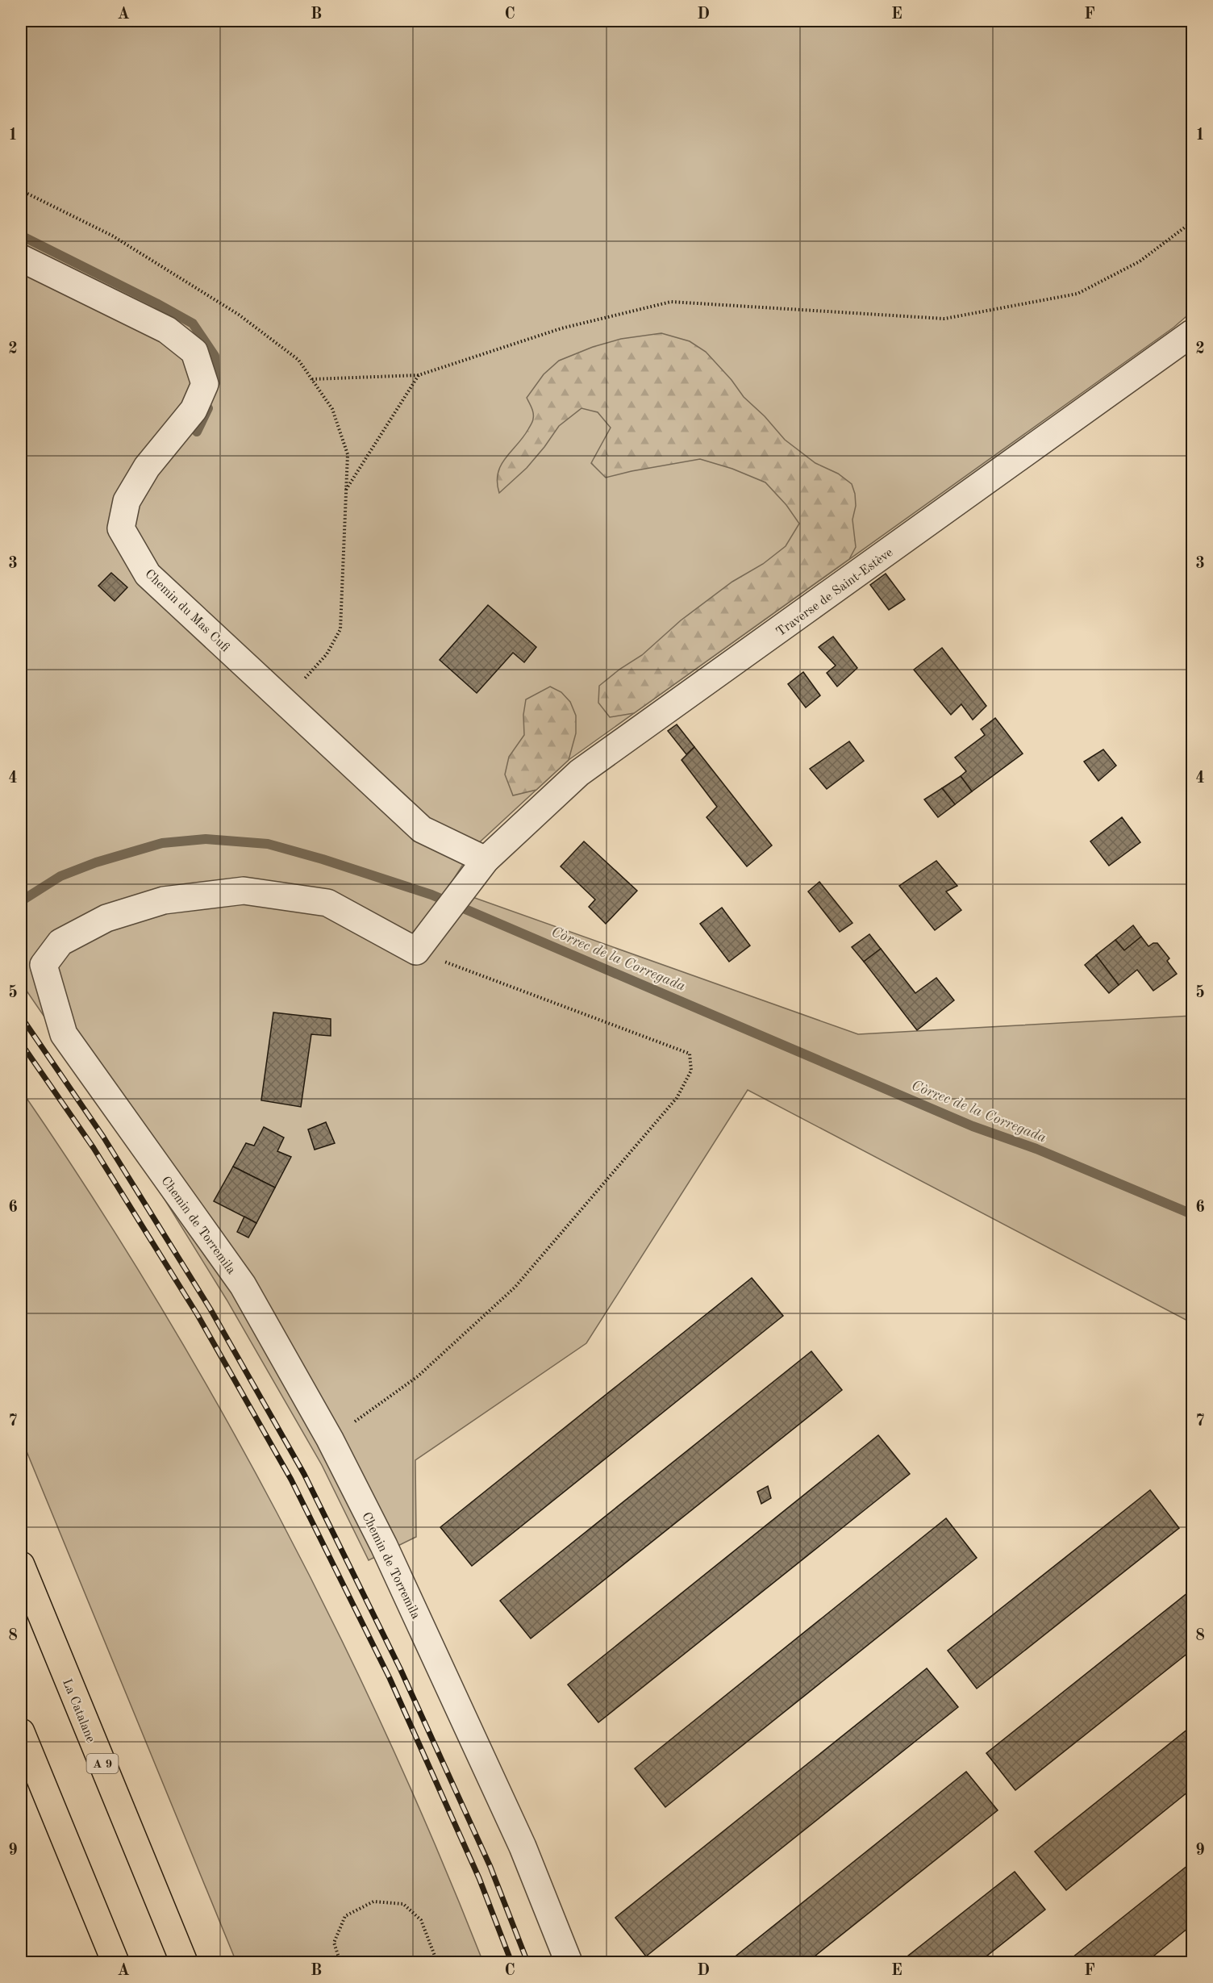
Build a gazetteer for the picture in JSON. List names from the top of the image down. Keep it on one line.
{"streets":{"highway":["La Catalane","A 9"],"street":["Traverse de Saint-Estève","Chemin du Mas Cufi","Chemin de Torremila"]},"crossings":[["Traverse de Saint-Estève","Chemin du Mas Cufi"]],"water":["Còrrec de la Corregada"],"grid":{"columns":["A","B","C","D","E","F"],"rows":["1","2","3","4","5","6","7","8","9"]}}
